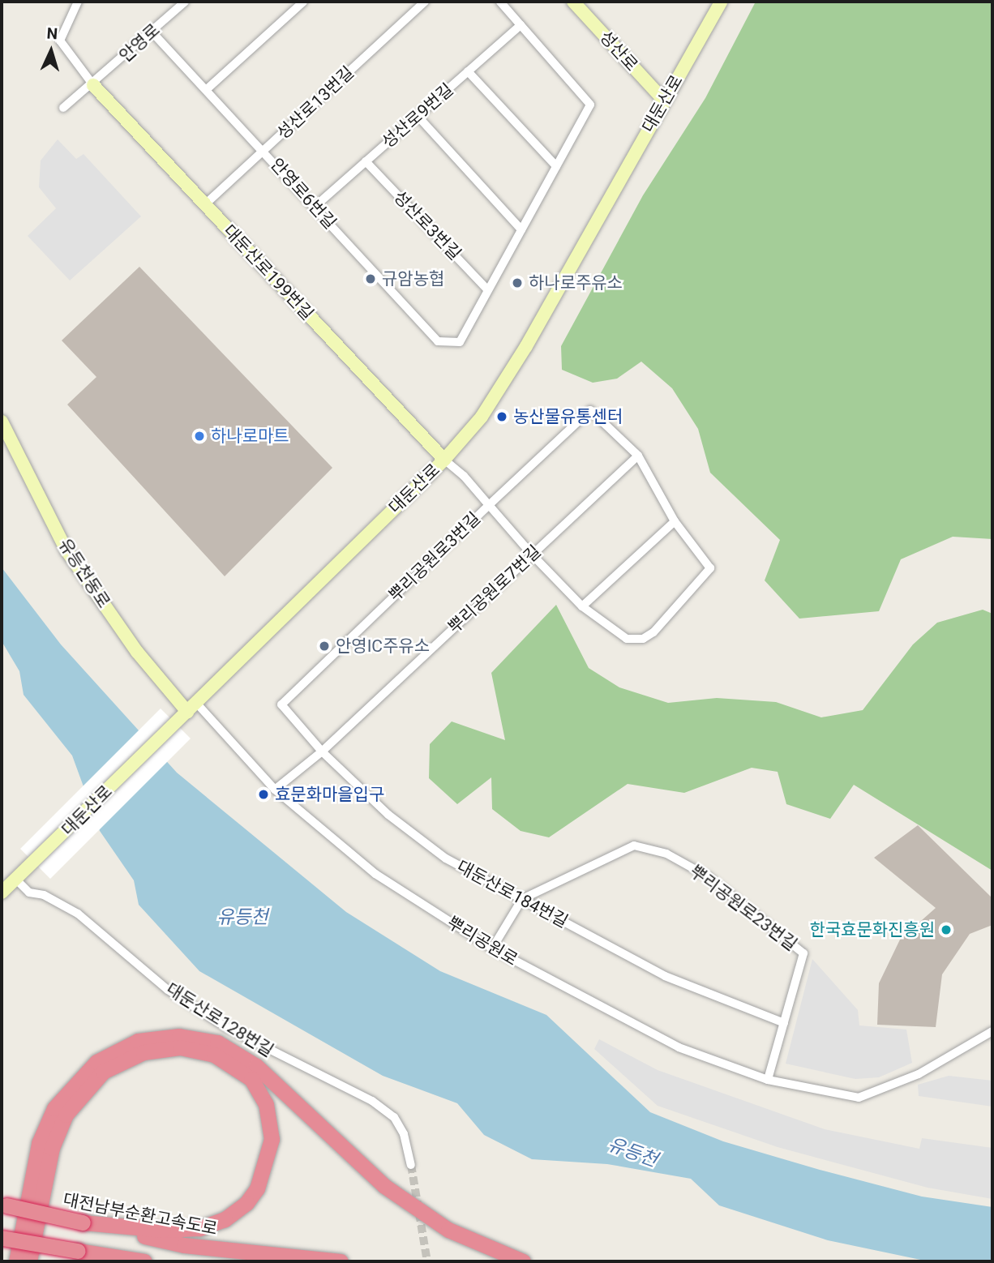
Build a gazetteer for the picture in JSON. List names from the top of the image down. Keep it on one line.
{"streets":{"highway":["대전남부순환고속도로"],"main road":["성산로","대둔산로","대둔산로199번길","유등천동로"],"street":["안영로","성산로13번길","성산로9번길","안영로6번길","성산로3번길","뿌리공원로3번길","뿌리공원로7번길","대둔산로184번길","뿌리공원로23번길","뿌리공원로","대둔산로128번길"]},"crossings":[["안영로","안영로6번길"],["안영로","대둔산로199번길"],["성산로","대둔산로"],["성산로13번길","안영로6번길"],["성산로13번길","대둔산로199번길"],["대둔산로","대둔산로199번길"],["대둔산로","유등천동로"],["대둔산로","뿌리공원로"],["대둔산로","대둔산로128번길"],["성산로9번길","안영로6번길"],["성산로9번길","성산로3번길"],["안영로6번길","성산로3번길"],["뿌리공원로3번길","뿌리공원로7번길"],["뿌리공원로3번길","대둔산로184번길"],["유등천동로","뿌리공원로"],["뿌리공원로7번길","대둔산로184번길"],["뿌리공원로7번길","뿌리공원로"],["대둔산로184번길","뿌리공원로23번길"],["뿌리공원로23번길","뿌리공원로"]],"water":["유등천"],"places":["규암농협","하나로주유소","농산물유통센터","하나로마트","안영IC주유소","효문화마을입구","한국효문화진흥원"],"north":"top"}
